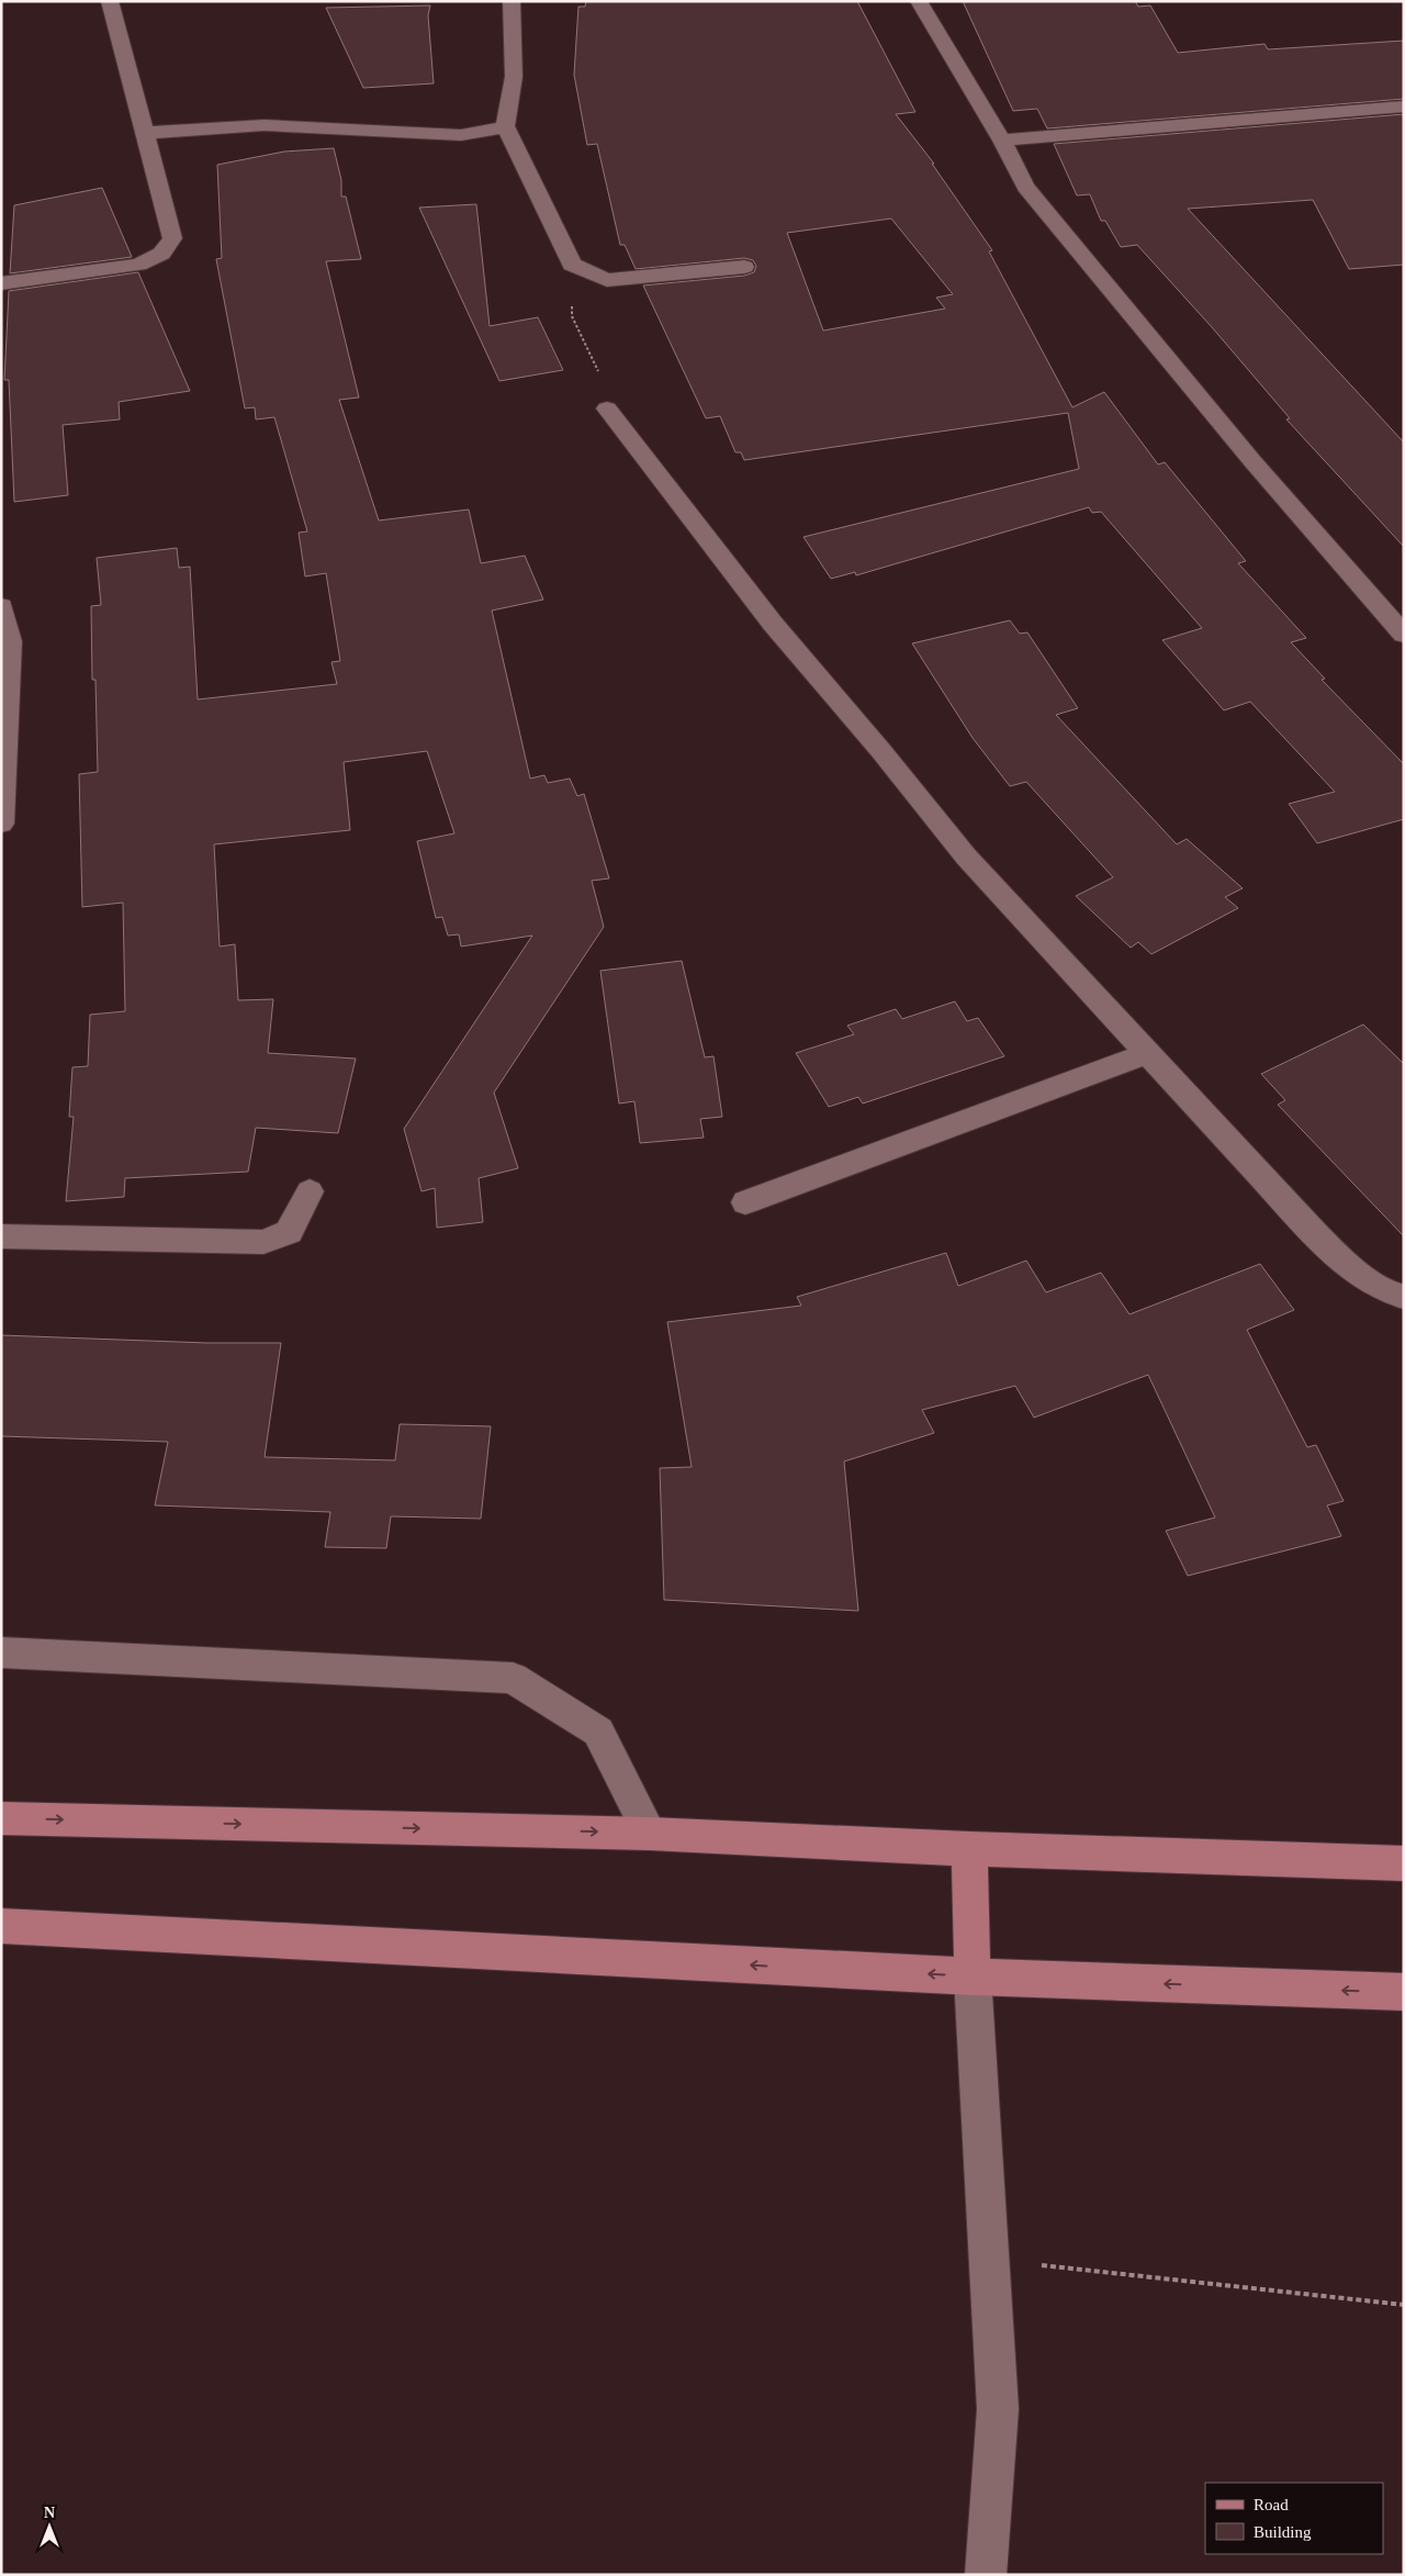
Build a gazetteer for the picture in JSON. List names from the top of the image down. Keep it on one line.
{"legend":["Road","Building"],"north":"top"}
